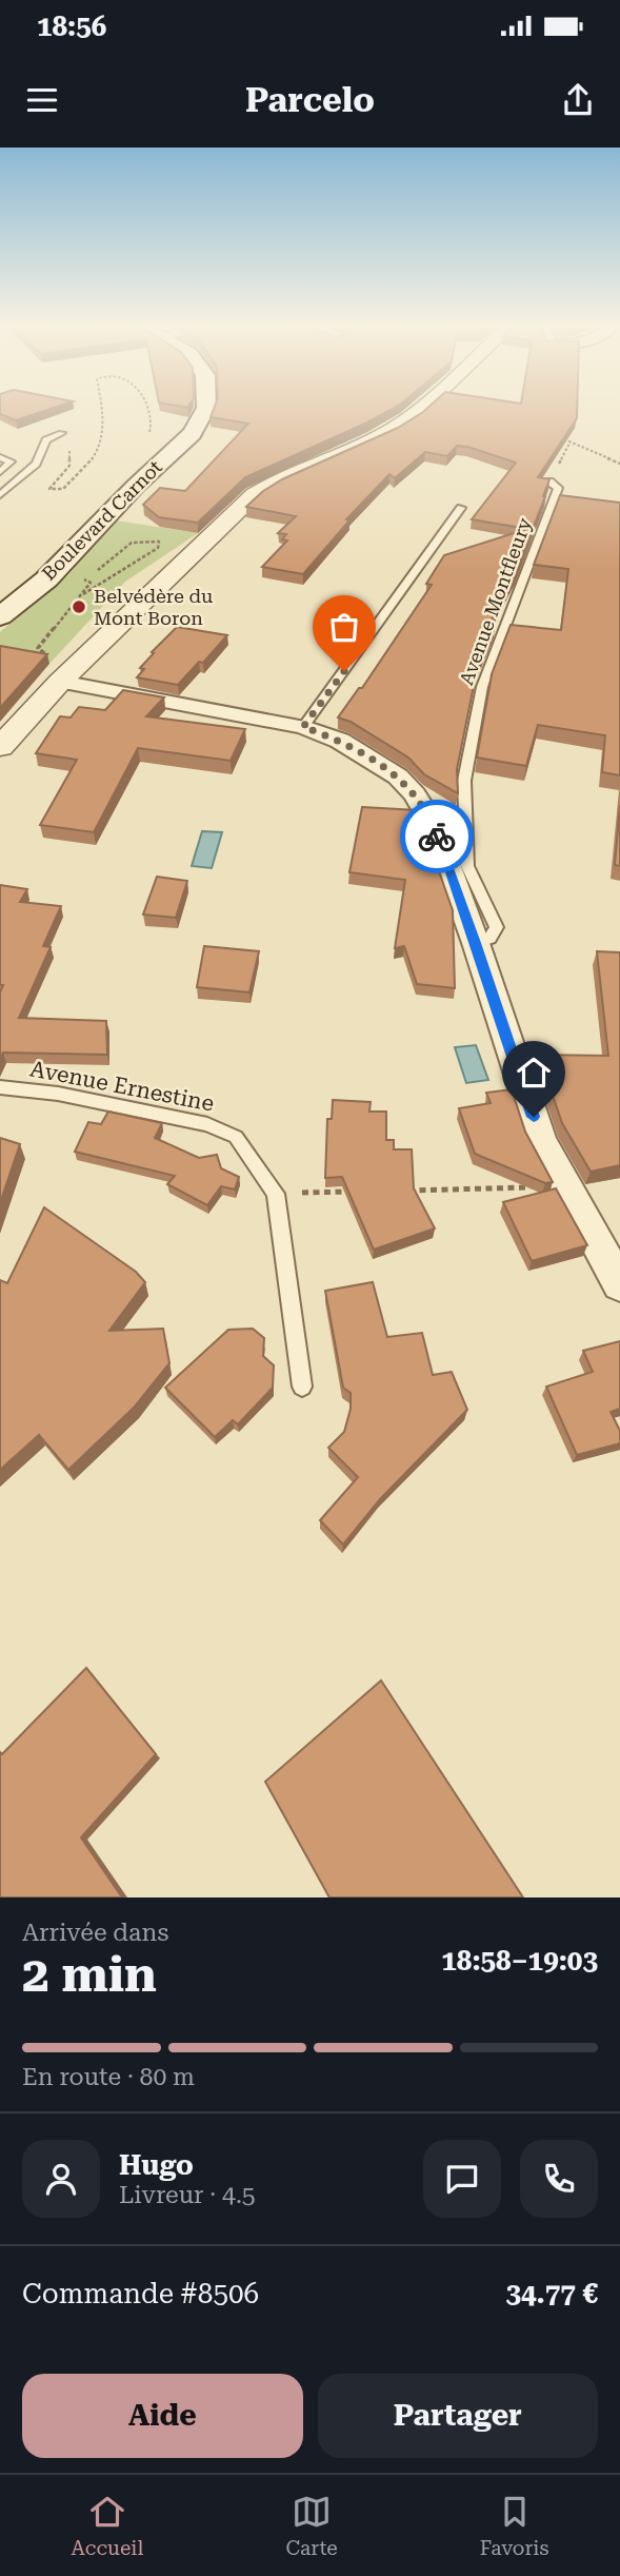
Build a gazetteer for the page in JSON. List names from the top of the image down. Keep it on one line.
{"streets":{"main road":["Boulevard Carnot"],"lane":["Avenue Montfleury","Avenue Ernestine"]},"places":["Belvédère du Mont Boron"],"page":{"status":"18:56","header":"Parcelo","heading":["2 min","Arrivée dans","18:58–19:03"],"panel":["Hugo","Livreur · 4.5","Commande #8506","34.77 €"],"bar":"En route · 80 m","buttons":["Aide","Partager"],"tabs":["Accueil","Carte","Favoris"]}}
